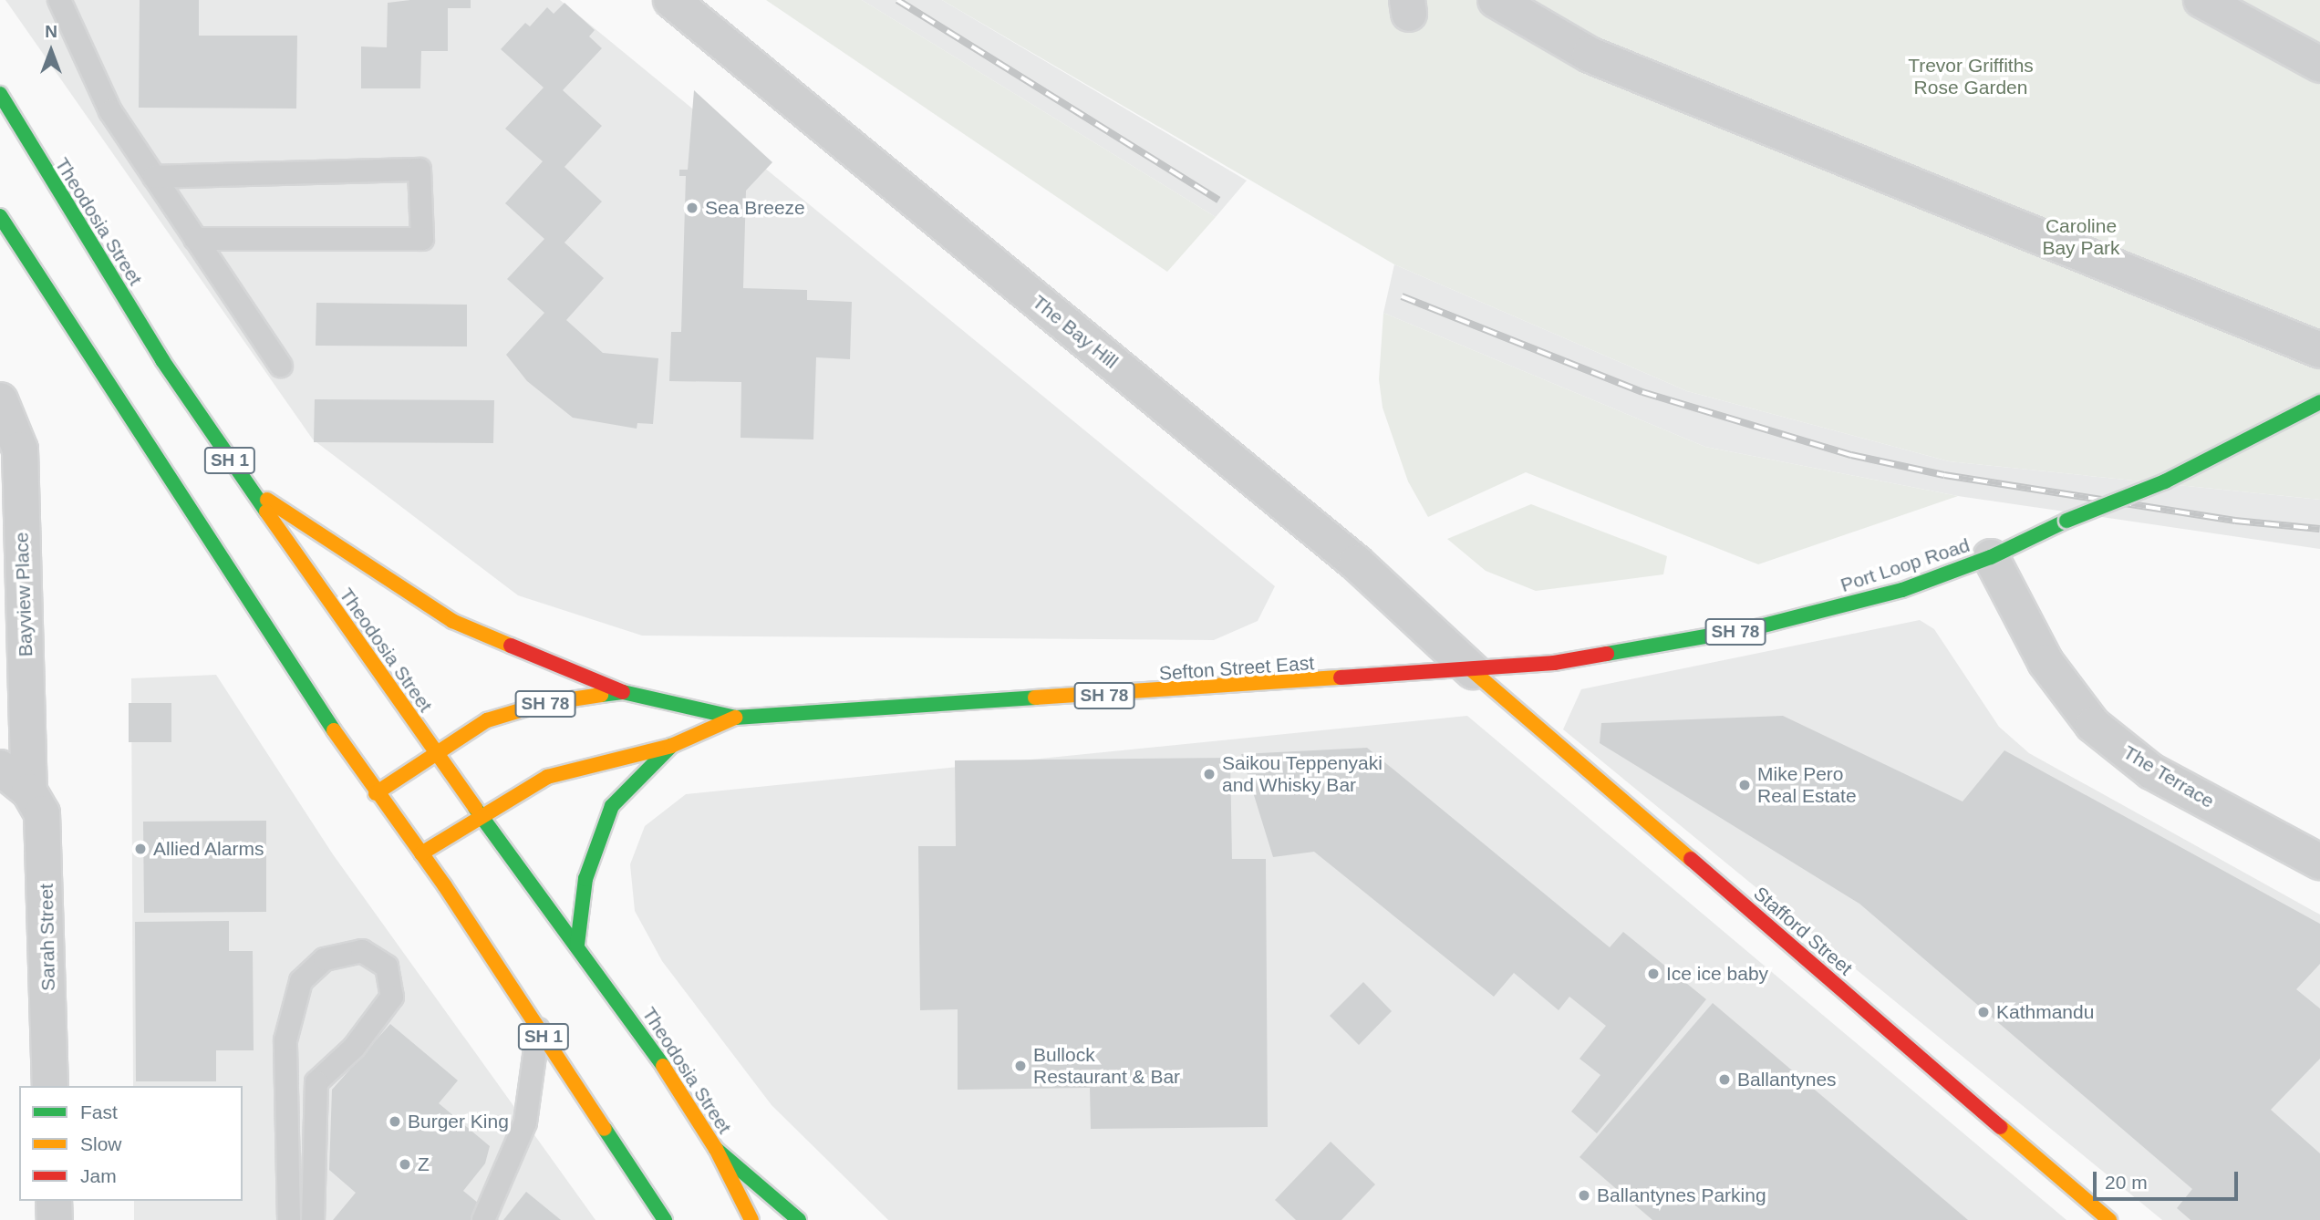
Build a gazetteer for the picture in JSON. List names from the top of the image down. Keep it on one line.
{"streets":{"main road":["Theodosia Street","SH 1","Port Loop Road","SH 78","Sefton Street East","Stafford Street"],"street":["The Bay Hill","Bayview Place","The Terrace","Sarah Street"]},"crossings":[["Theodosia Street","Sefton Street East"],["The Bay Hill","Port Loop Road"],["The Bay Hill","Sefton Street East"],["The Bay Hill","Stafford Street"],["SH 1","Sefton Street East"],["Port Loop Road","Sefton Street East"],["Port Loop Road","The Terrace"],["Port Loop Road","Stafford Street"],["Bayview Place","Sarah Street"],["Sefton Street East","Stafford Street"]],"parks":["Trevor Griffiths Rose Garden","Caroline Bay Park"],"places":["Sea Breeze","Saikou Teppenyaki and Whisky Bar","Mike Pero Real Estate","Allied Alarms","Ice ice baby","Kathmandu","Bullock Restaurant & Bar","Ballantynes","Burger King","Z","Ballantynes Parking"],"legend":["Fast","Slow","Jam"],"scale_bar":"20 m","north":"top"}
